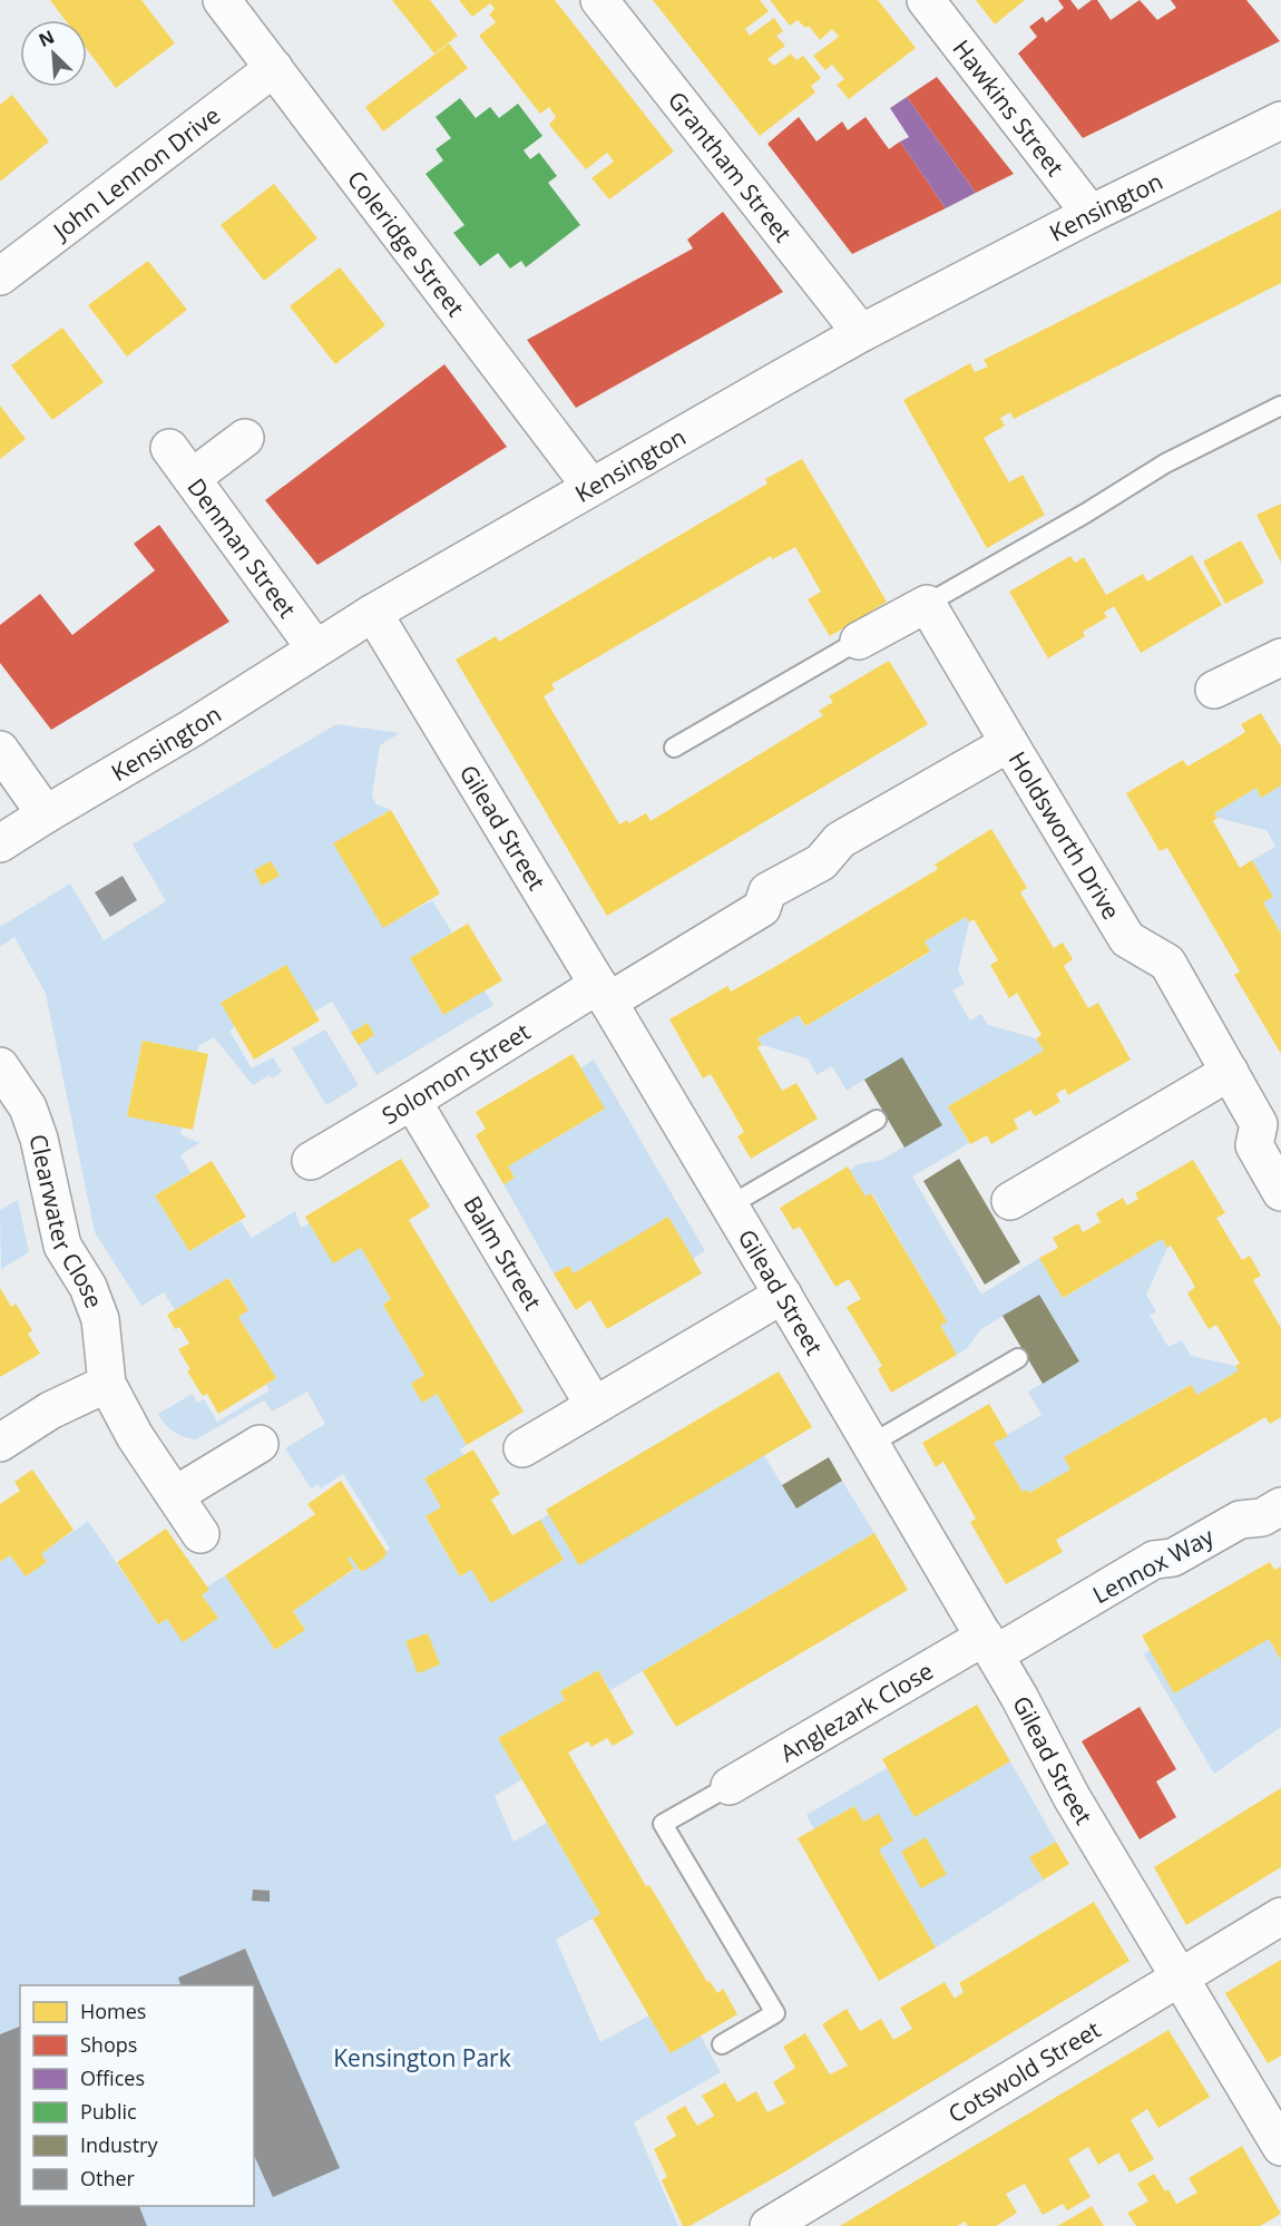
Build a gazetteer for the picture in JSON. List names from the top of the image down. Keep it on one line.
{"streets":{"street":["Hawkins Street","Grantham Street","John Lennon Drive","Kensington","Coleridge Street","Denman Street","Gilead Street","Holdsworth Drive","Solomon Street","Clearwater Close","Balm Street","Lennox Way","Anglezark Close","Cotswold Street"]},"crossings":[["Hawkins Street","Kensington"],["Grantham Street","Kensington"],["John Lennon Drive","Coleridge Street"],["Kensington","Coleridge Street"],["Kensington","Denman Street"],["Kensington","Gilead Street"],["Gilead Street","Holdsworth Drive"],["Gilead Street","Solomon Street"],["Gilead Street","Lennox Way"],["Gilead Street","Anglezark Close"],["Gilead Street","Cotswold Street"],["Holdsworth Drive","Solomon Street"],["Solomon Street","Balm Street"],["Lennox Way","Anglezark Close"]],"parks":["Kensington Park"],"legend":["Homes","Shops","Offices","Public","Industry","Other"],"north":"top left"}
